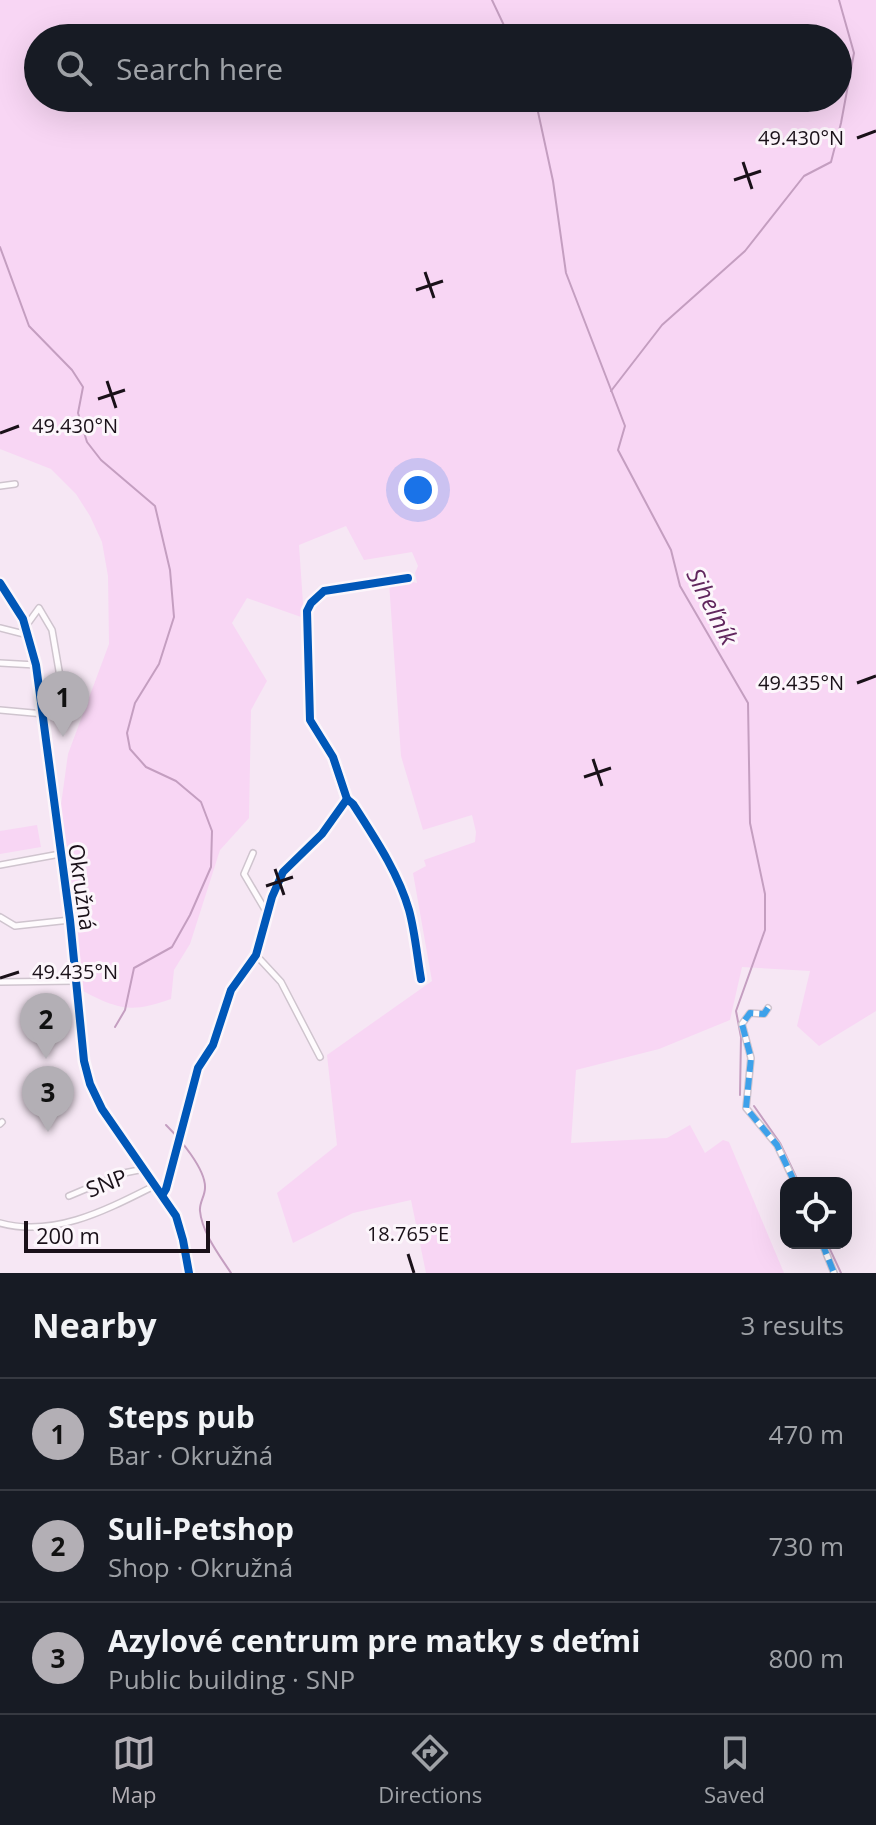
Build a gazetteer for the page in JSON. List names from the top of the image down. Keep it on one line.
{"streets":{"street":["Okružná","SNP"]},"crossings":[["Okružná","SNP"]],"water":["Siheľník"],"scale_bar":"200 m","page":{"search":"Search here","pins":["1","2","3"],"scale":"200 m","heading":["Nearby","3 results"],"list":[{"mark":"1","name":"Steps pub","note":"Bar · Okružná","value":"470 m"},{"mark":"2","name":"Suli-Petshop","note":"Shop · Okružná","value":"730 m"},{"mark":"3","name":"Azylové centrum pre matky s deťmi","note":"Public building · SNP","value":"800 m"}],"nav":["Map","Directions","Saved"]},"coordinates":["49.430°N","49.435°N","18.765°E"]}
